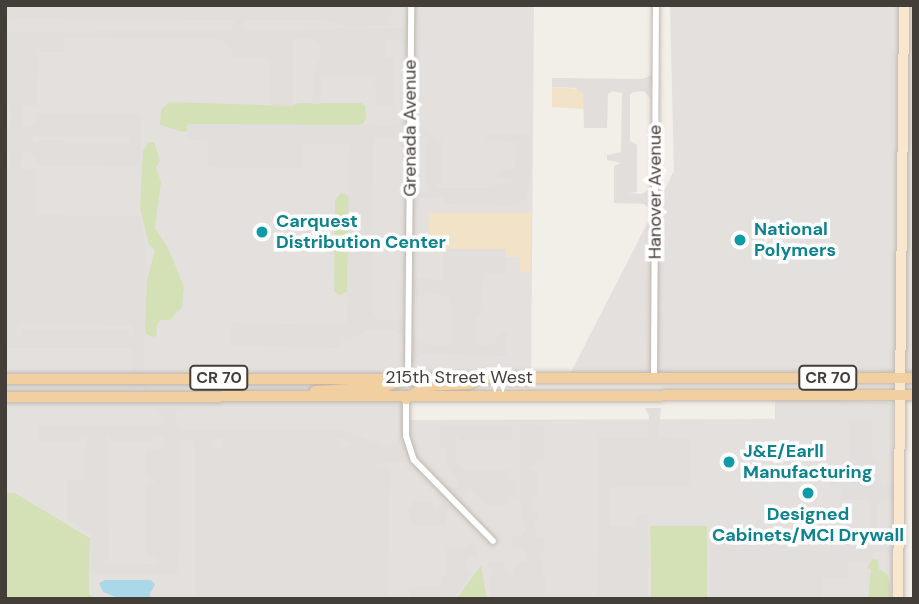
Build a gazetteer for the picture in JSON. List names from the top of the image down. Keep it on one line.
{"streets":{"main road":["215th Street West","CR 70"],"street":["Grenada Avenue","Hanover Avenue"]},"crossings":[["Grenada Avenue","215th Street West"],["Hanover Avenue","215th Street West"]],"places":["Carquest Distribution Center","National Polymers","J&E/Earll Manufacturing","Designed Cabinets/MCI Drywall"]}
